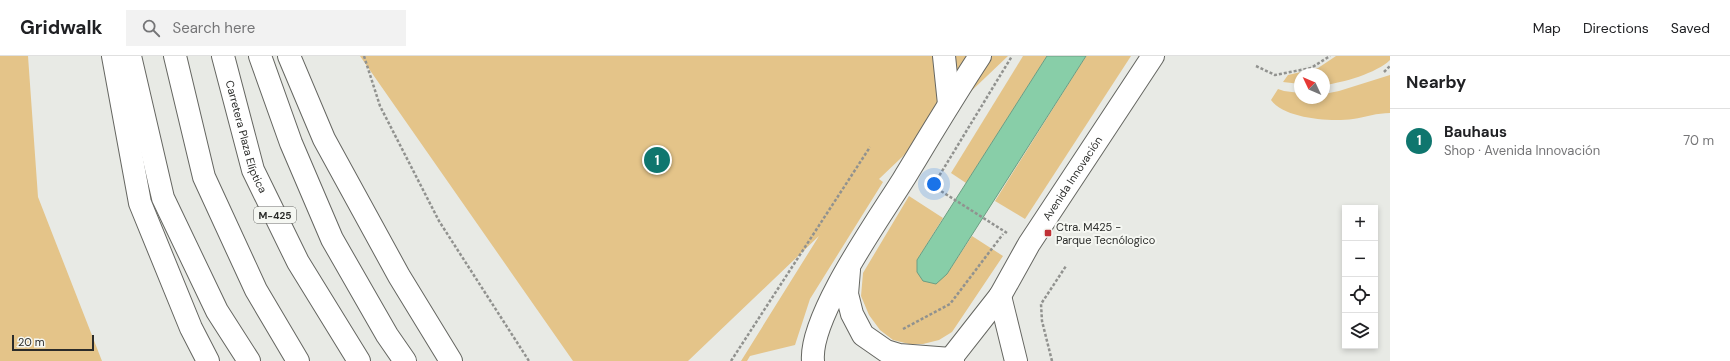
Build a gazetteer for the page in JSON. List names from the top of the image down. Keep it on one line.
{"streets":{"main road":["Carretera Plaza Elíptica","Avenida Innovación","M-425"]},"places":{"transit":["Ctra. M425 - Parque Tecnólogico"]},"scale_bar":"20 m","north":"top left","page":{"header":"Gridwalk","search":"Search here","nav":["Map","Directions","Saved"],"heading":"Nearby","list":[{"mark":"1","name":"Bauhaus","note":"Shop · Avenida Innovación","value":"70 m"}],"pins":"1","map_buttons":["+","−"],"scale":"20 m"}}
